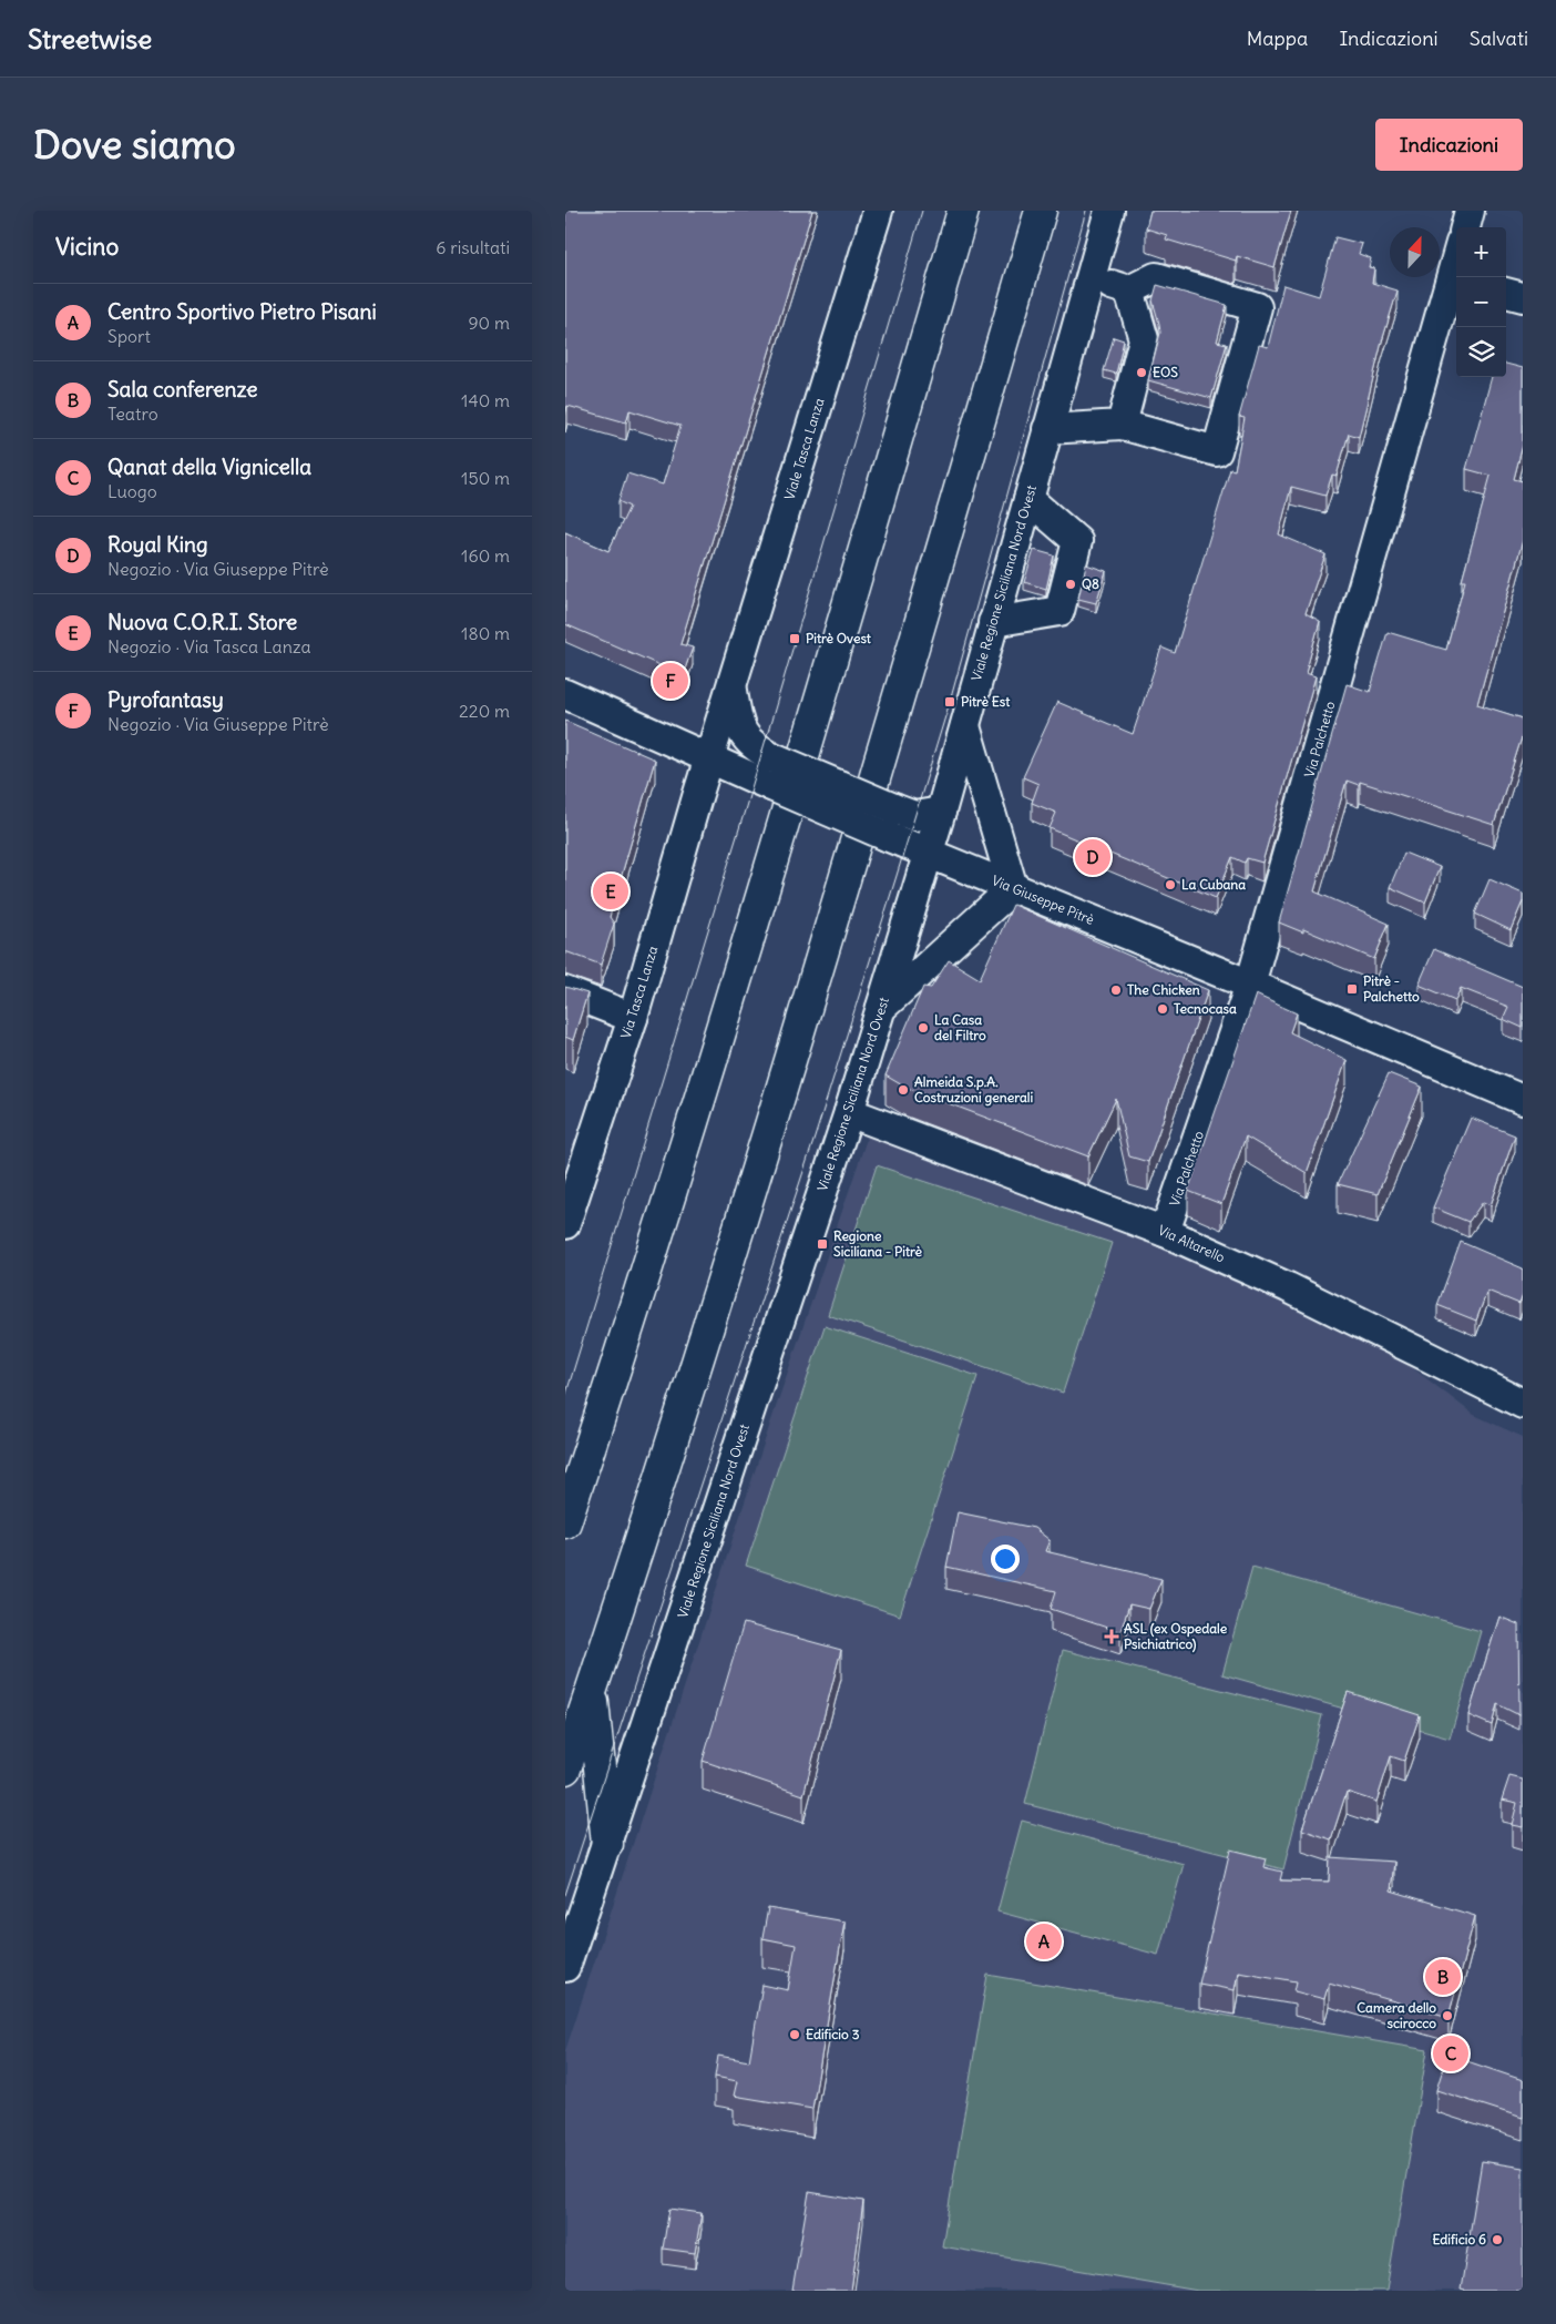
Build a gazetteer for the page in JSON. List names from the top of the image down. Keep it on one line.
{"streets":{"street":["Viale Tasca Lanza","Viale Regione Siciliana Nord Ovest","Via Palchetto","Via Giuseppe Pitrè","Via Tasca Lanza","Via Altarello"]},"crossings":[["Viale Regione Siciliana Nord Ovest","Via Giuseppe Pitrè"],["Viale Regione Siciliana Nord Ovest","Via Altarello"],["Via Palchetto","Via Giuseppe Pitrè"],["Via Palchetto","Via Altarello"],["Via Giuseppe Pitrè","Via Tasca Lanza"]],"places":{"other":["EOS","Q8","La Cubana","The Chicken","Tecnocasa","La Casa del Filtro","Almeida S.p.A. Costruzioni generali","Camera dello scirocco","Edificio 3","Edificio 6"],"transit":["Pitrè Ovest","Pitrè Est","Pitrè - Palchetto","Regione Siciliana - Pitrè"],"health":["ASL (ex Ospedale Psichiatrico)"]},"north":"top","page":{"header":"Streetwise","nav":["Mappa","Indicazioni","Salvati"],"buttons":"Indicazioni","title":"Dove siamo","heading":["Vicino","6 risultati"],"map_buttons":["+","−"],"list":[{"mark":"A","name":"Centro Sportivo Pietro Pisani","note":"Sport","value":"90 m"},{"mark":"B","name":"Sala conferenze","note":"Teatro","value":"140 m"},{"mark":"C","name":"Qanat della Vignicella","note":"Luogo","value":"150 m"},{"mark":"D","name":"Royal King","note":"Negozio · Via Giuseppe Pitrè","value":"160 m"},{"mark":"E","name":"Nuova C.O.R.I. Store","note":"Negozio · Via Tasca Lanza","value":"180 m"},{"mark":"F","name":"Pyrofantasy","note":"Negozio · Via Giuseppe Pitrè","value":"220 m"}],"pins":["F","D","E","A","B","C"]}}
